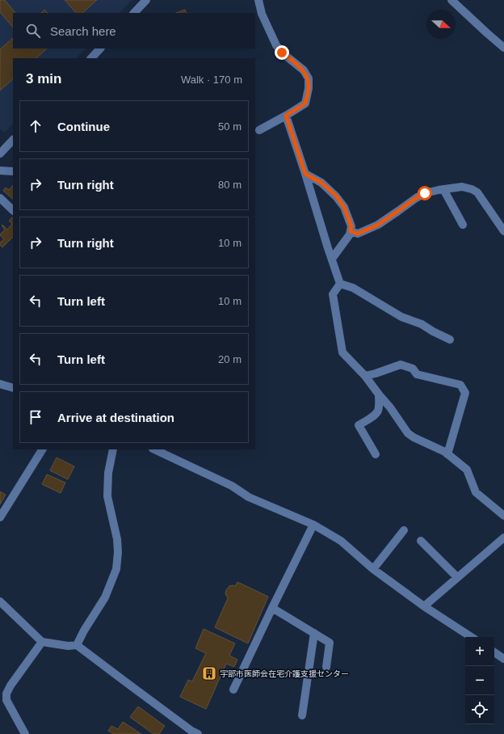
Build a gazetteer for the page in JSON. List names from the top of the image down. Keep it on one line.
{"places":{"building":["宇部市医師会在宅介護支援センター"]},"north":"right","page":{"search":"Search here","heading":["3 min","Walk · 170 m"],"list":[["Continue","50 m"],["Turn right","80 m"],["Turn right","10 m"],["Turn left","10 m"],["Turn left","20 m"],"Arrive at destination"],"map_buttons":["+","−"]}}
